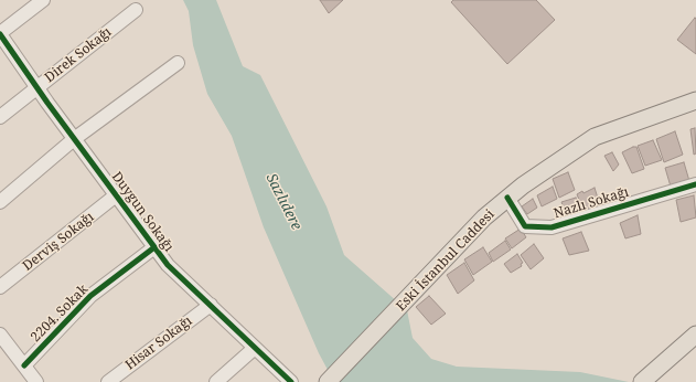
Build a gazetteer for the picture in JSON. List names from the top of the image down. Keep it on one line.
{"streets":{"main road":["Eski İstanbul Caddesi"],"street":["Direk Sokağı","Nazlı Sokağı","Duygun Sokağı","Derviş Sokağı","2204. Sokak","Hisar Sokağı"]},"crossings":[["Direk Sokağı","Duygun Sokağı"],["Nazlı Sokağı","Eski İstanbul Caddesi"],["Duygun Sokağı","Derviş Sokağı"],["Duygun Sokağı","2204. Sokak"],["Duygun Sokağı","Hisar Sokağı"]],"water":["Sazlıdere"]}
